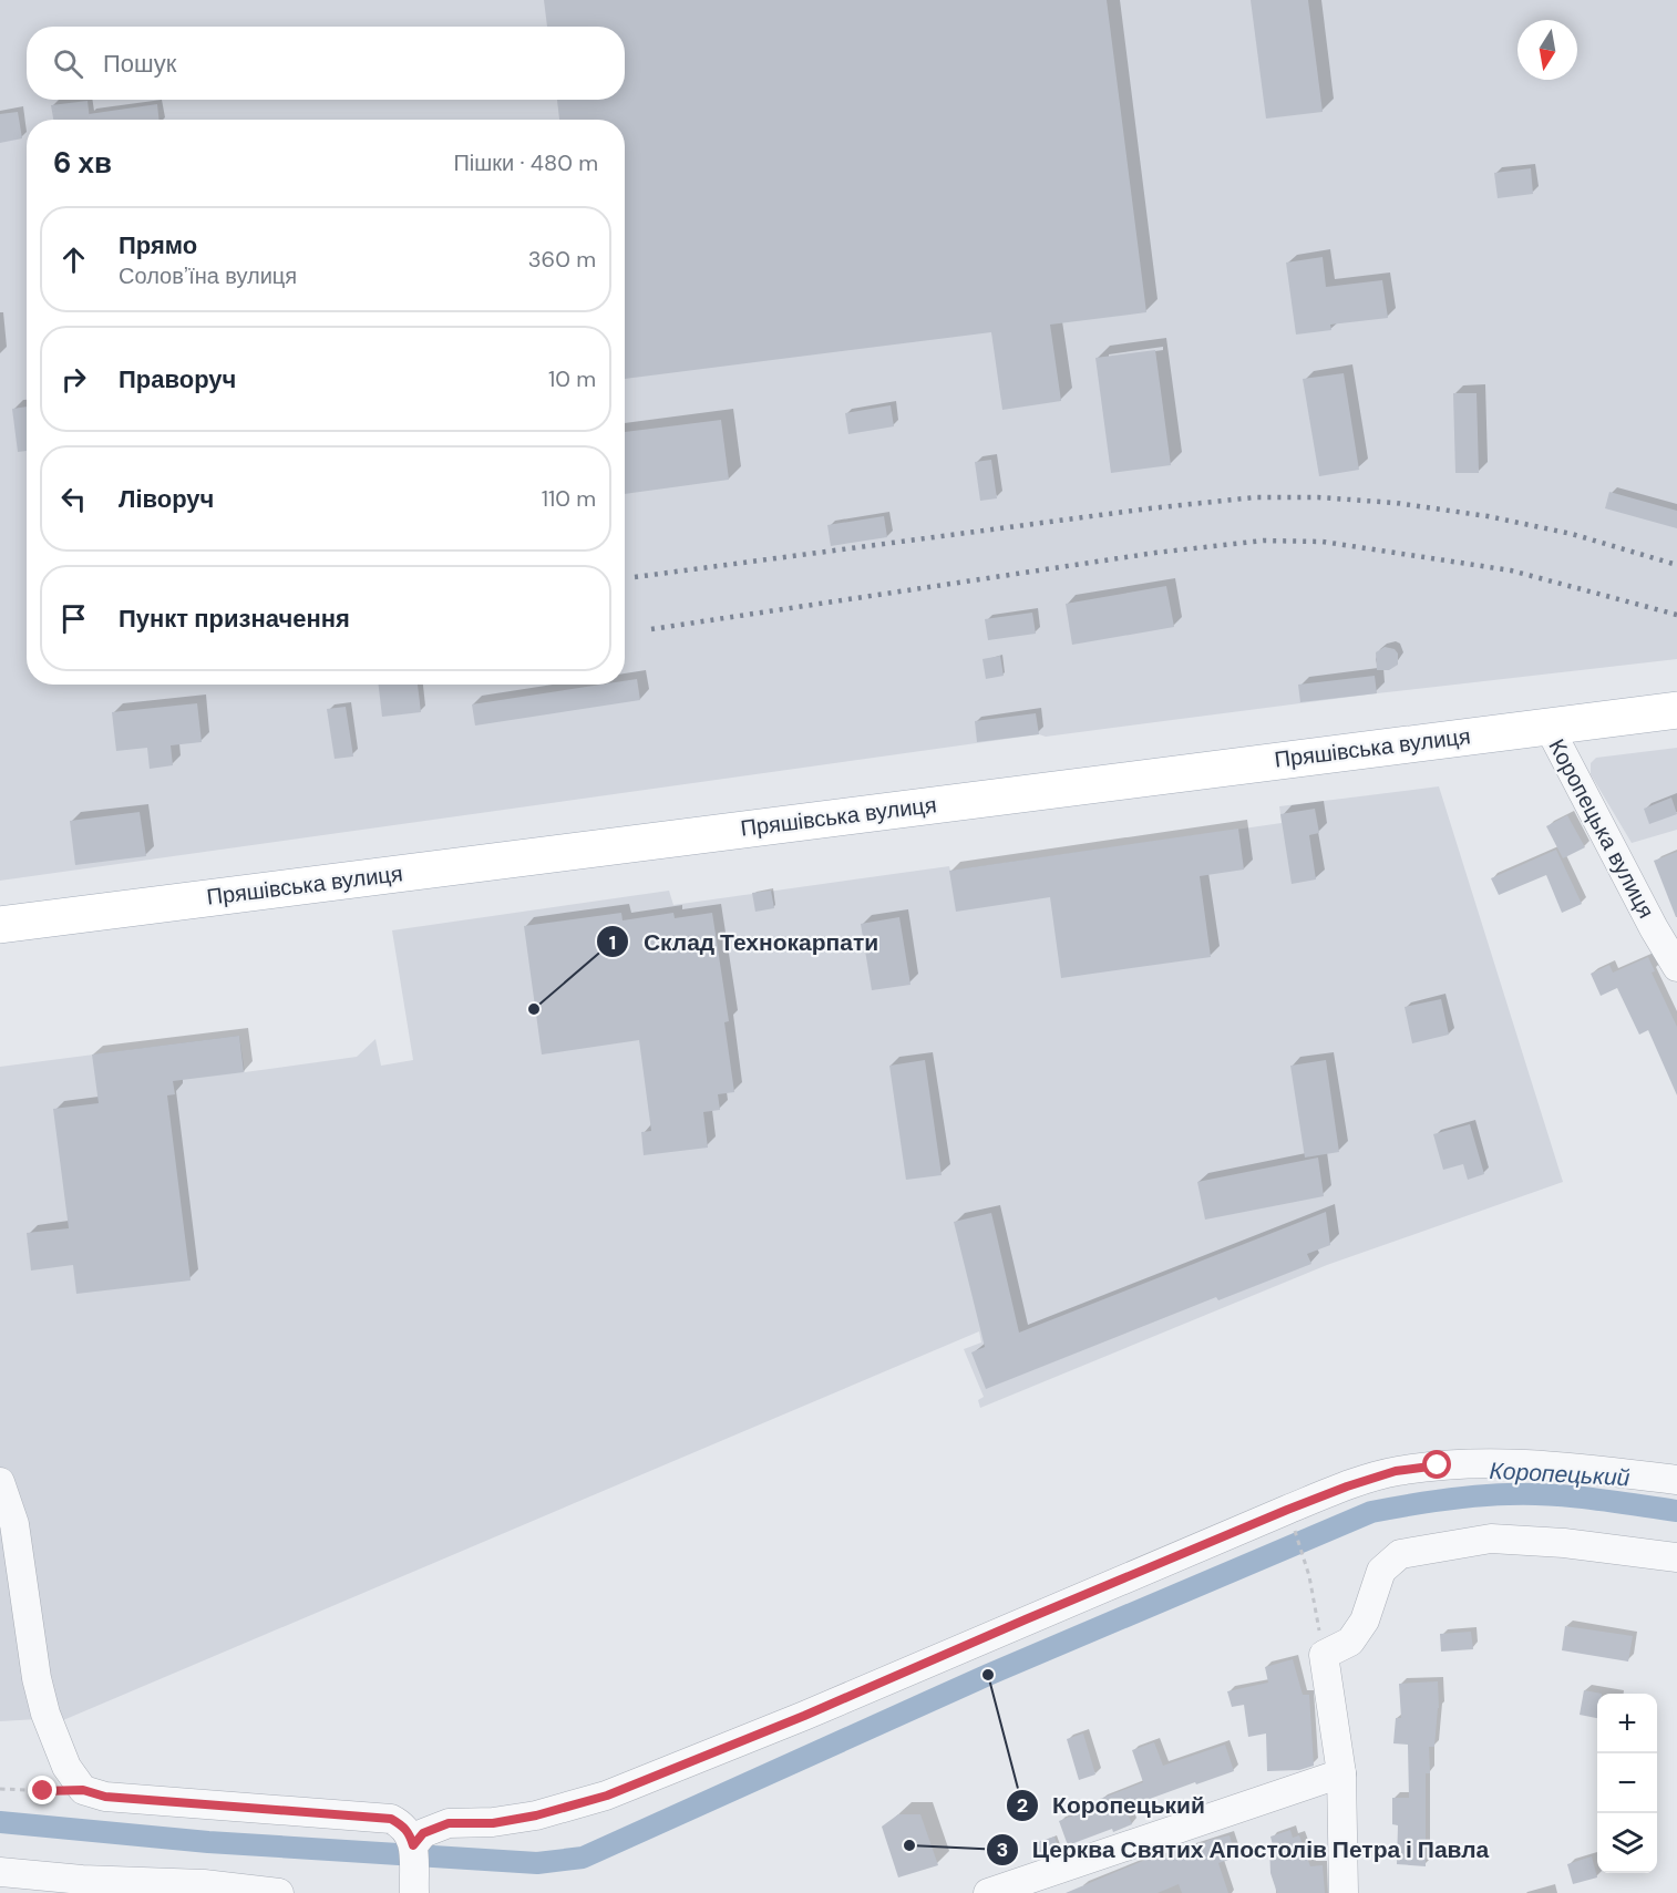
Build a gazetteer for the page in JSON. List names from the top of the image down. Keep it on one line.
{"streets":{"main road":["Пряшівська вулиця"],"street":["Коропецька вулиця"]},"crossings":[["Пряшівська вулиця","Коропецька вулиця"]],"water":["Коропецький"],"places":["Склад Технокарпати","Коропецький","Церква Святих Апостолів Петра і Павла"],"north":"bottom","page":{"search":"Пошук","heading":["6 хв","Пішки · 480 m"],"list":[["Прямо","Соловʼїна вулиця","360 m"],["Праворуч","10 m"],["Ліворуч","110 m"],"Пункт призначення"],"map_buttons":["+","−"]}}
